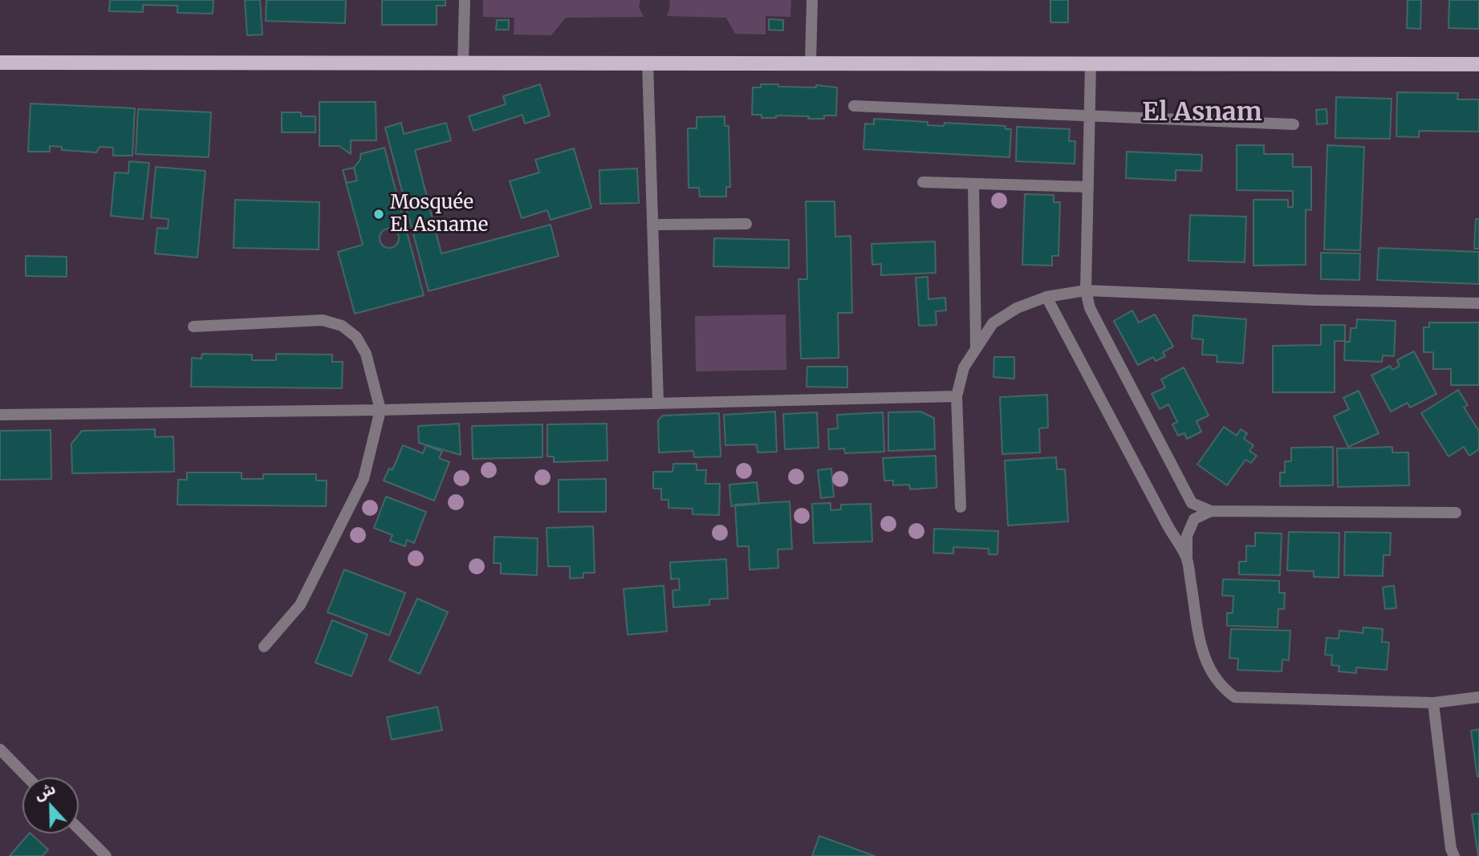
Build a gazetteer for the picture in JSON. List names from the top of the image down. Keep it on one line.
{"districts":["El Asnam"],"places":["Mosquée El Asname"],"north":"top"}
